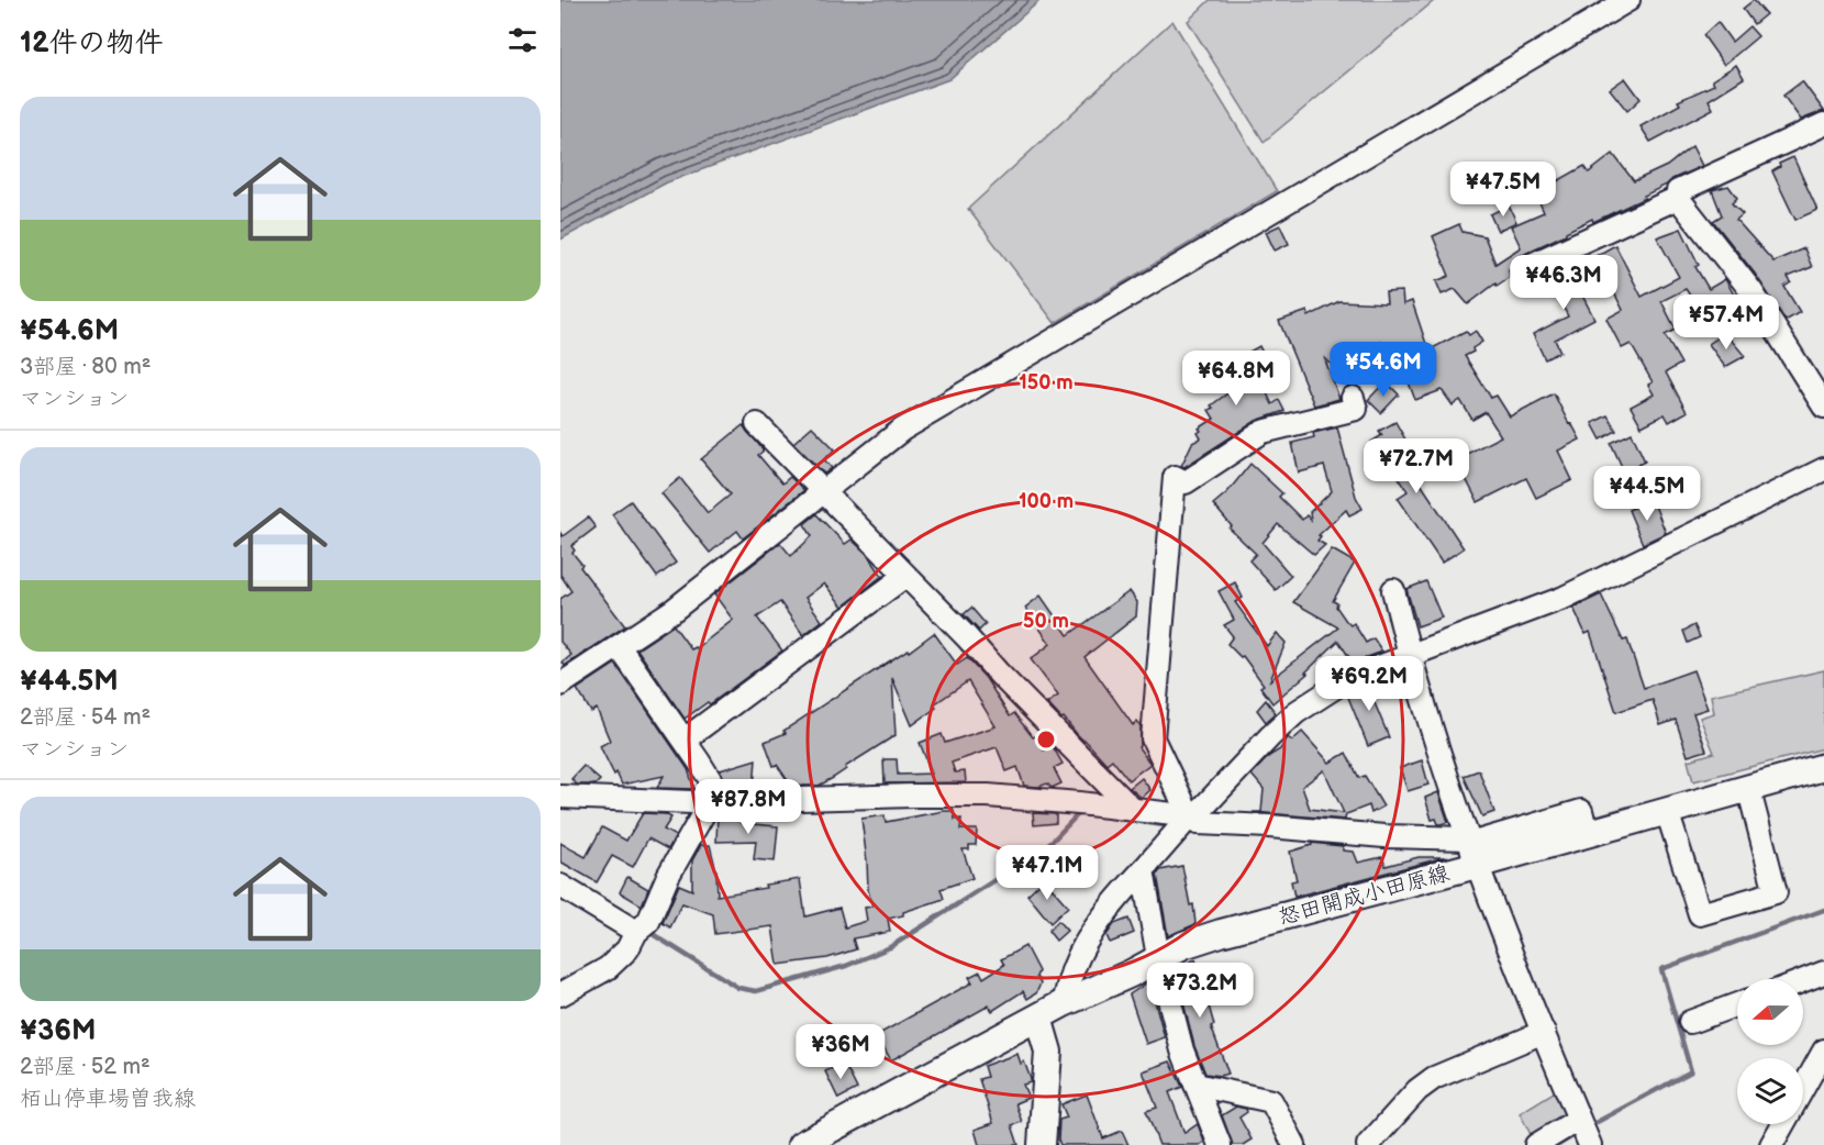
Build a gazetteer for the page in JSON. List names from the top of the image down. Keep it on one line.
{"streets":{"main road":["怒田開成小田原線"]},"north":"left","page":{"heading":"12件の物件","list":[{"name":"¥54.6M","note":"3部屋 · 80 m² · マンション"},{"name":"¥44.5M","note":"2部屋 · 54 m² · マンション"},{"name":"¥36M","note":"2部屋 · 52 m² · 栢山停車場曽我線"}],"price":["¥47.5M","¥46.3M","¥57.4M","¥54.6M","¥64.8M","¥72.7M","¥44.5M","¥69.2M","¥87.8M","¥47.1M","¥73.2M","¥36M"]},"rings":["150 m","100 m","50 m"]}
